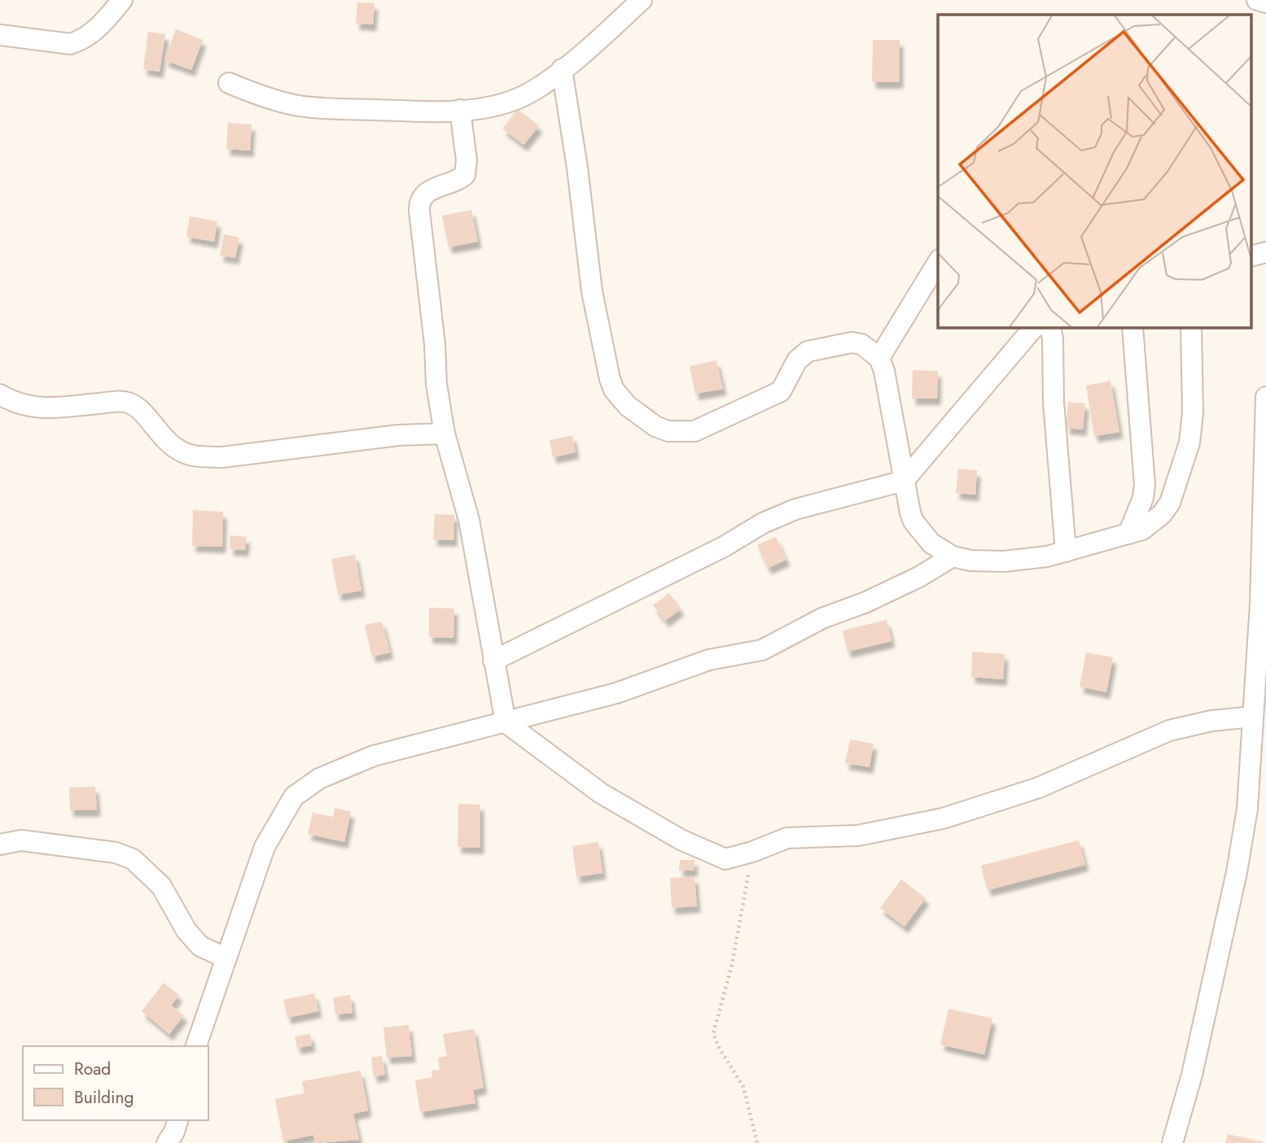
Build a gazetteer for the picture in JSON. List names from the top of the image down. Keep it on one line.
{"legend":["Road","Building"]}
